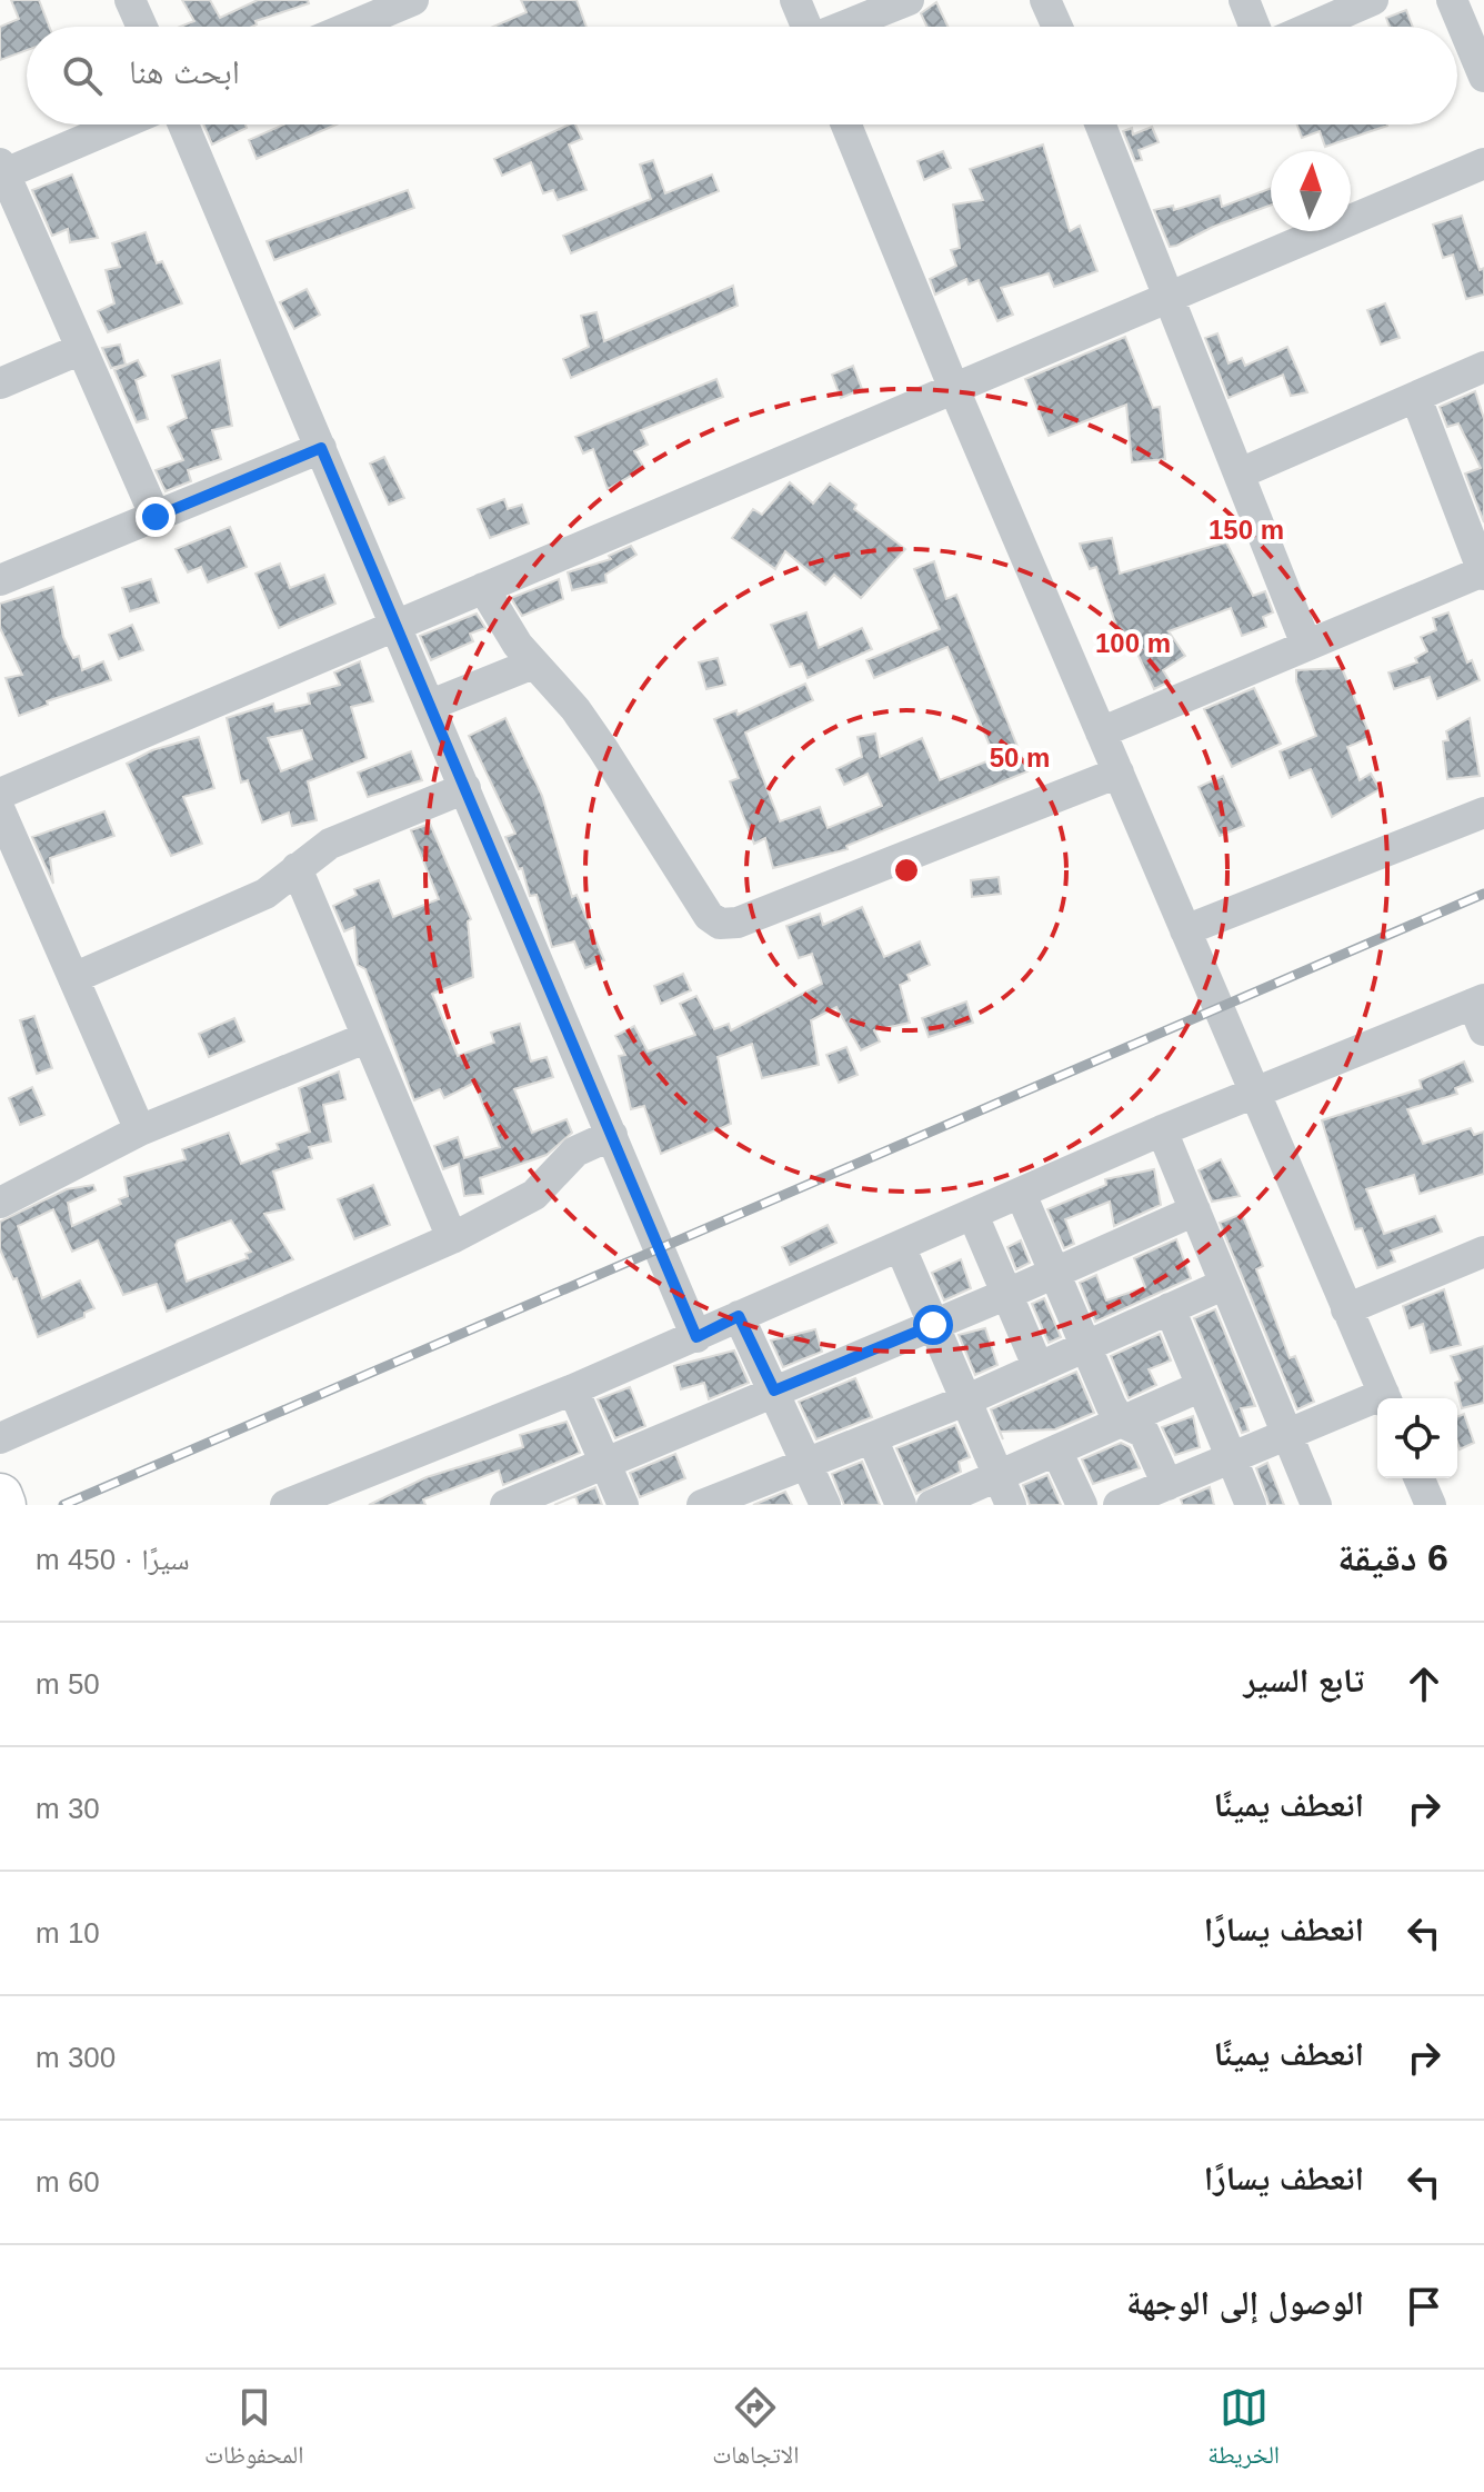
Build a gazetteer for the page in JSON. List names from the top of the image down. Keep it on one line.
{"north":"top","page":{"search":"ابحث هنا","heading":["6 دقيقة","سيرًا · 450 m"],"list":[["تابع السير","50 m"],["انعطف يمينًا","30 m"],["انعطف يسارًا","10 m"],["انعطف يمينًا","300 m"],["انعطف يسارًا","60 m"],"الوصول إلى الوجهة"],"nav":["الخريطة","الاتجاهات","المحفوظات"]},"rings":["150 m","100 m","50 m"]}
